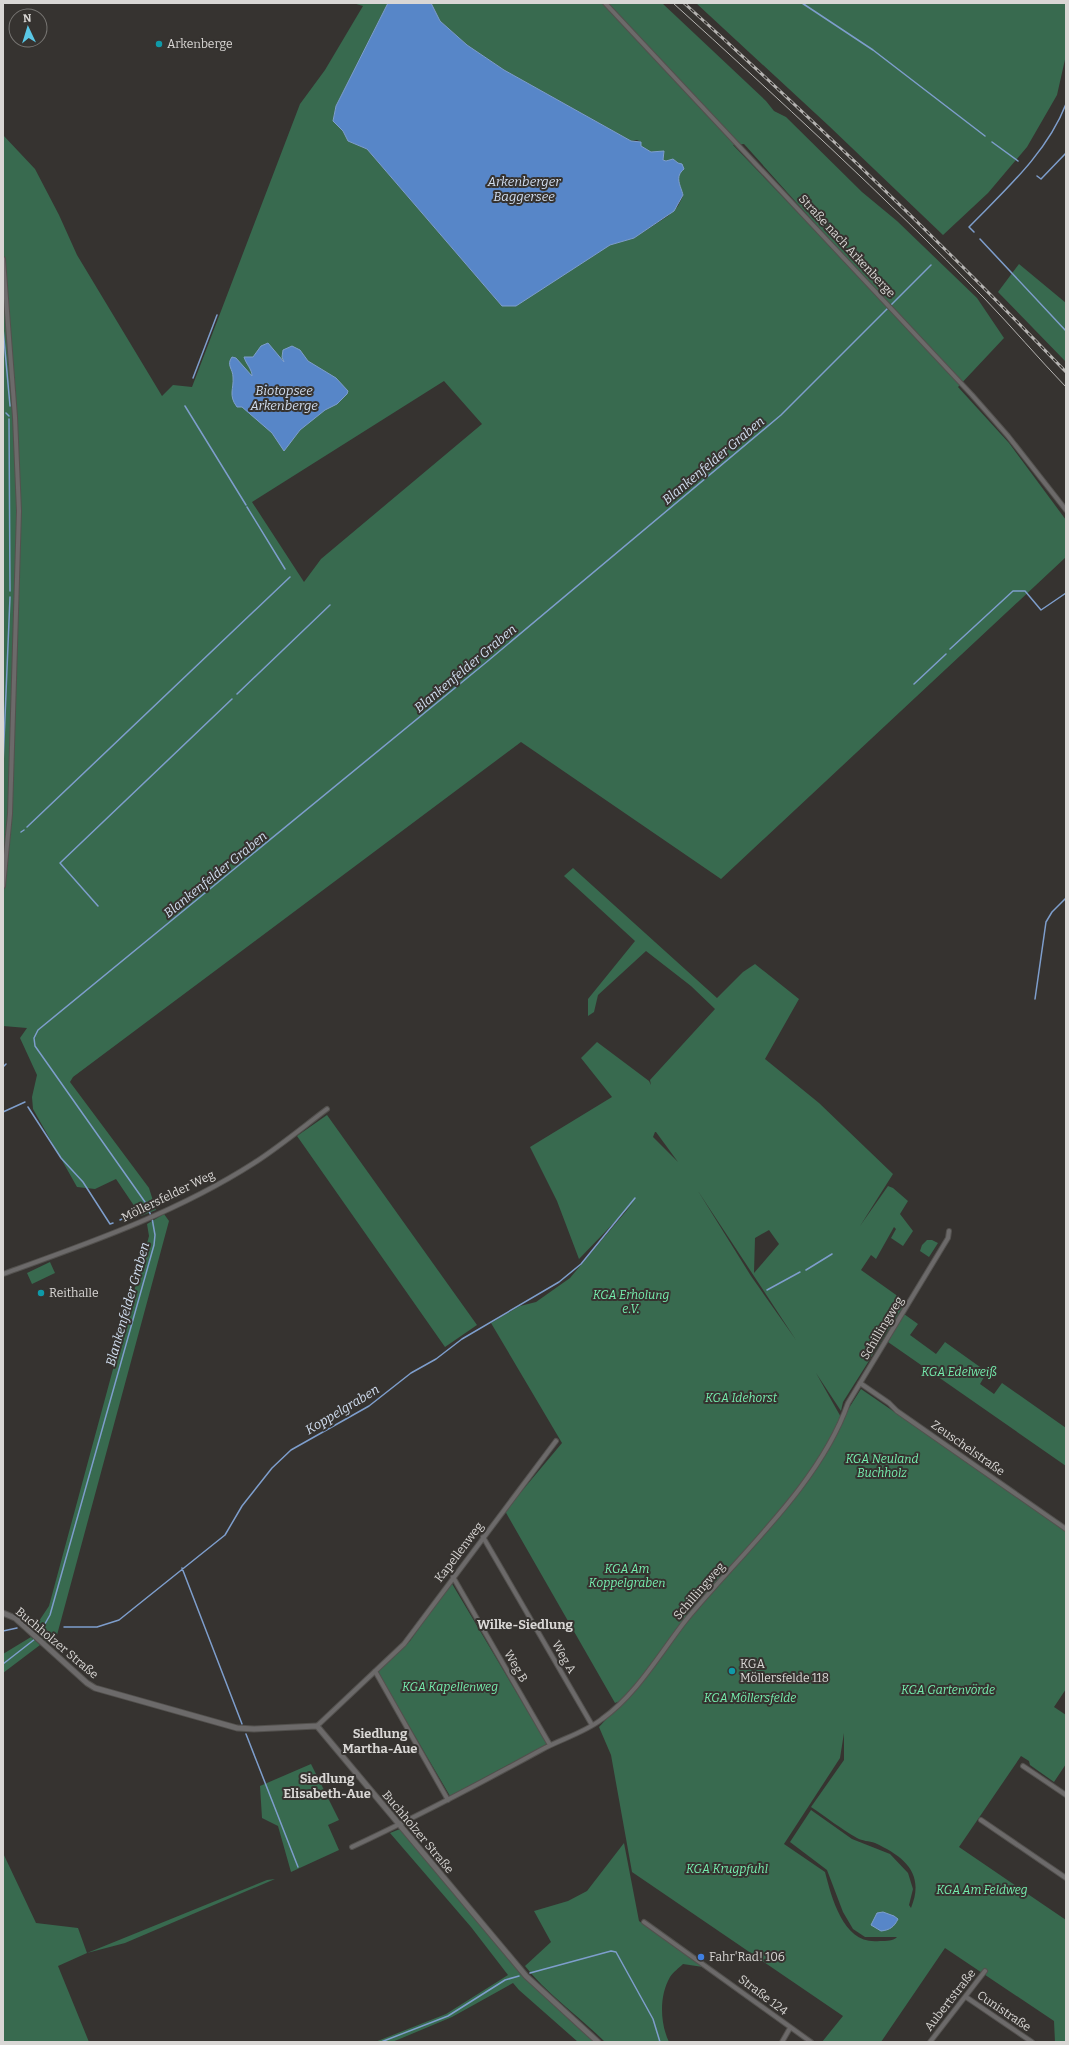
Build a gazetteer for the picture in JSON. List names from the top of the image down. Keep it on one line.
{"streets":{"street":["Straße nach Arkenberge","Möllersfelder Weg","Schillingweg","Zeuschelstraße","Kapellenweg","Buchholzer Straße","Weg A","Weg B","Straße 124","Aubertstraße","Cunistraße"]},"crossings":[["Schillingweg","Zeuschelstraße"],["Schillingweg","Buchholzer Straße"],["Schillingweg","Weg A"],["Schillingweg","Weg B"],["Kapellenweg","Buchholzer Straße"],["Kapellenweg","Weg A"],["Kapellenweg","Weg B"],["Aubertstraße","Cunistraße"]],"districts":["Wilke-Siedlung","Siedlung Martha-Aue","Siedlung Elisabeth-Aue"],"water":["Arkenberger Baggersee","Biotopsee Arkenberge","Blankenfelder Graben","Koppelgraben"],"parks":["KGA Erholung e.V.","KGA Edelweiß","KGA Idehorst","KGA Neuland Buchholz","KGA Am Koppelgraben","KGA Kapellenweg","KGA Gartenvörde","KGA Möllersfelde","KGA Krugpfuhl","KGA Am Feldweg"],"places":["Arkenberge","Reithalle","KGA Möllersfelde 118","Fahr'Rad! 106"],"north":"top"}
